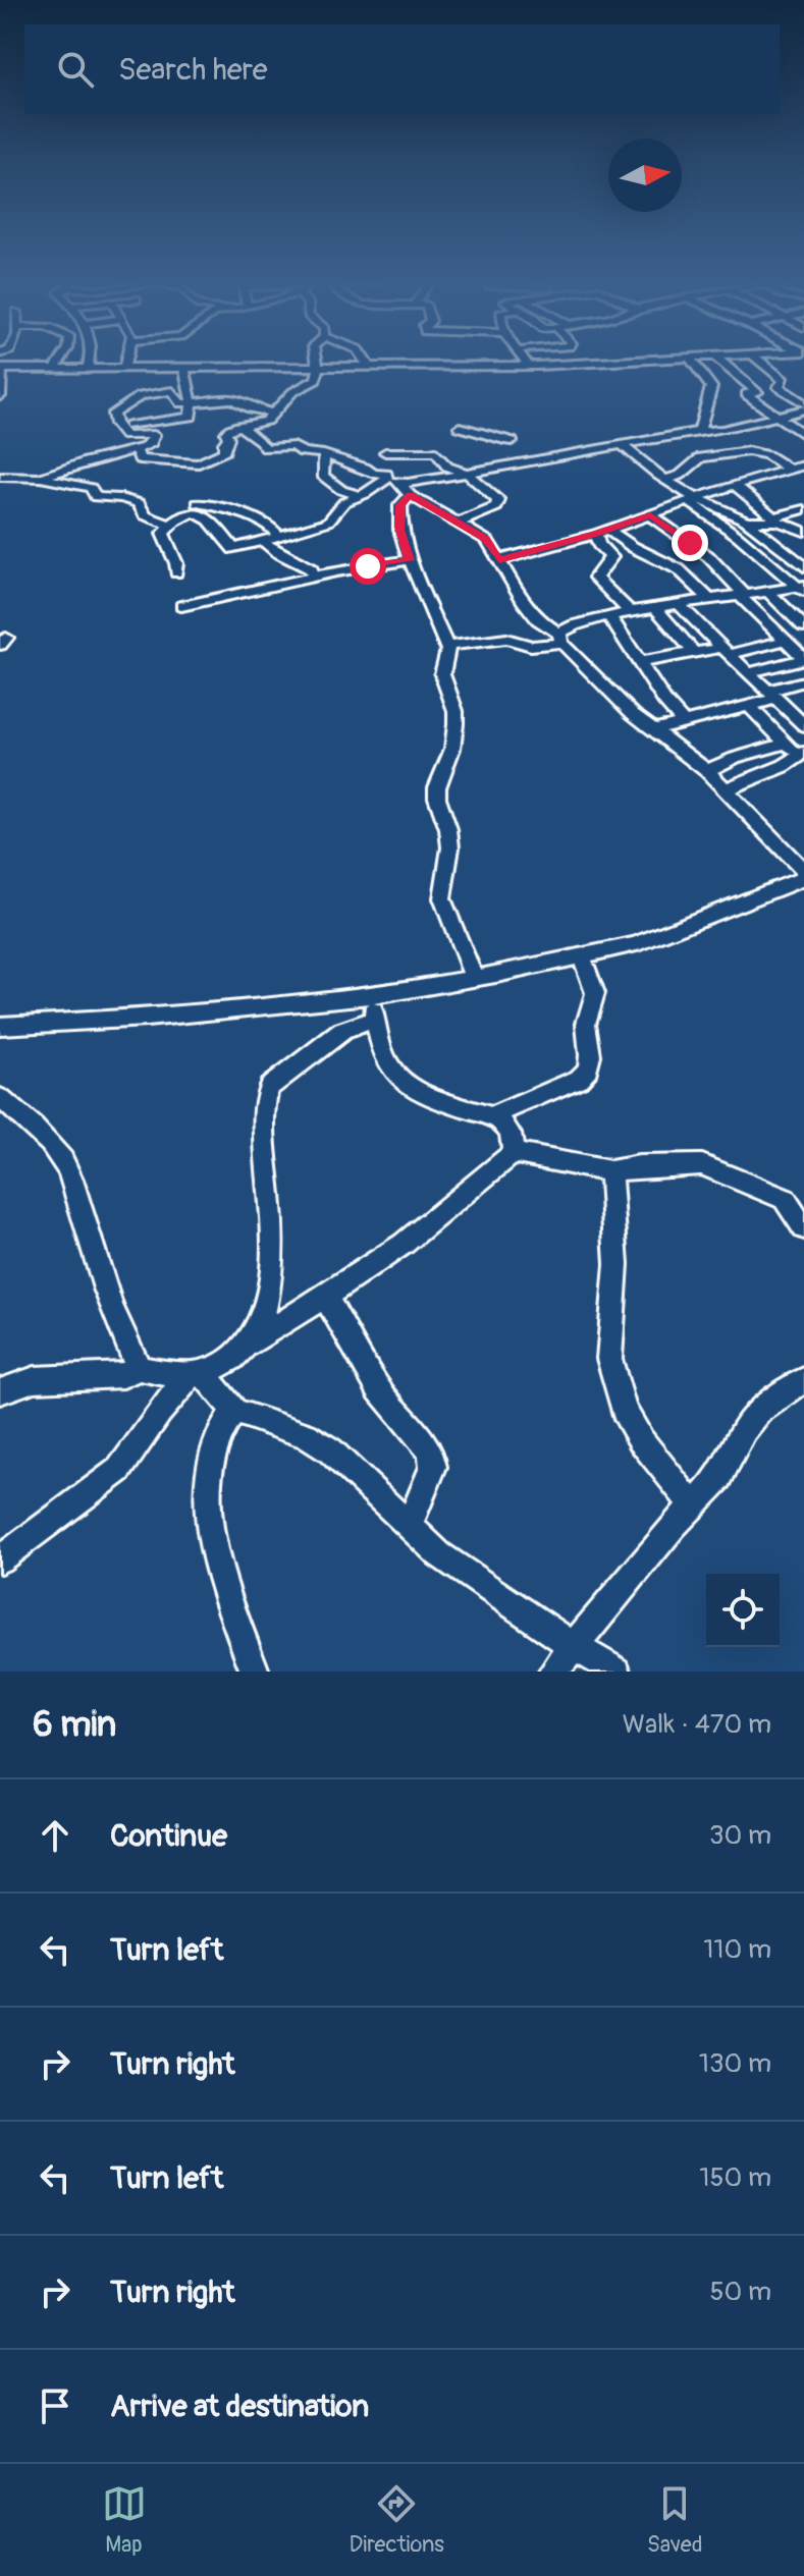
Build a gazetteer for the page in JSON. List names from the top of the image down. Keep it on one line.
{"north":"right","page":{"search":"Search here","heading":["6 min","Walk · 470 m"],"list":[["Continue","30 m"],["Turn left","110 m"],["Turn right","130 m"],["Turn left","150 m"],["Turn right","50 m"],"Arrive at destination"],"nav":["Map","Directions","Saved"]}}
